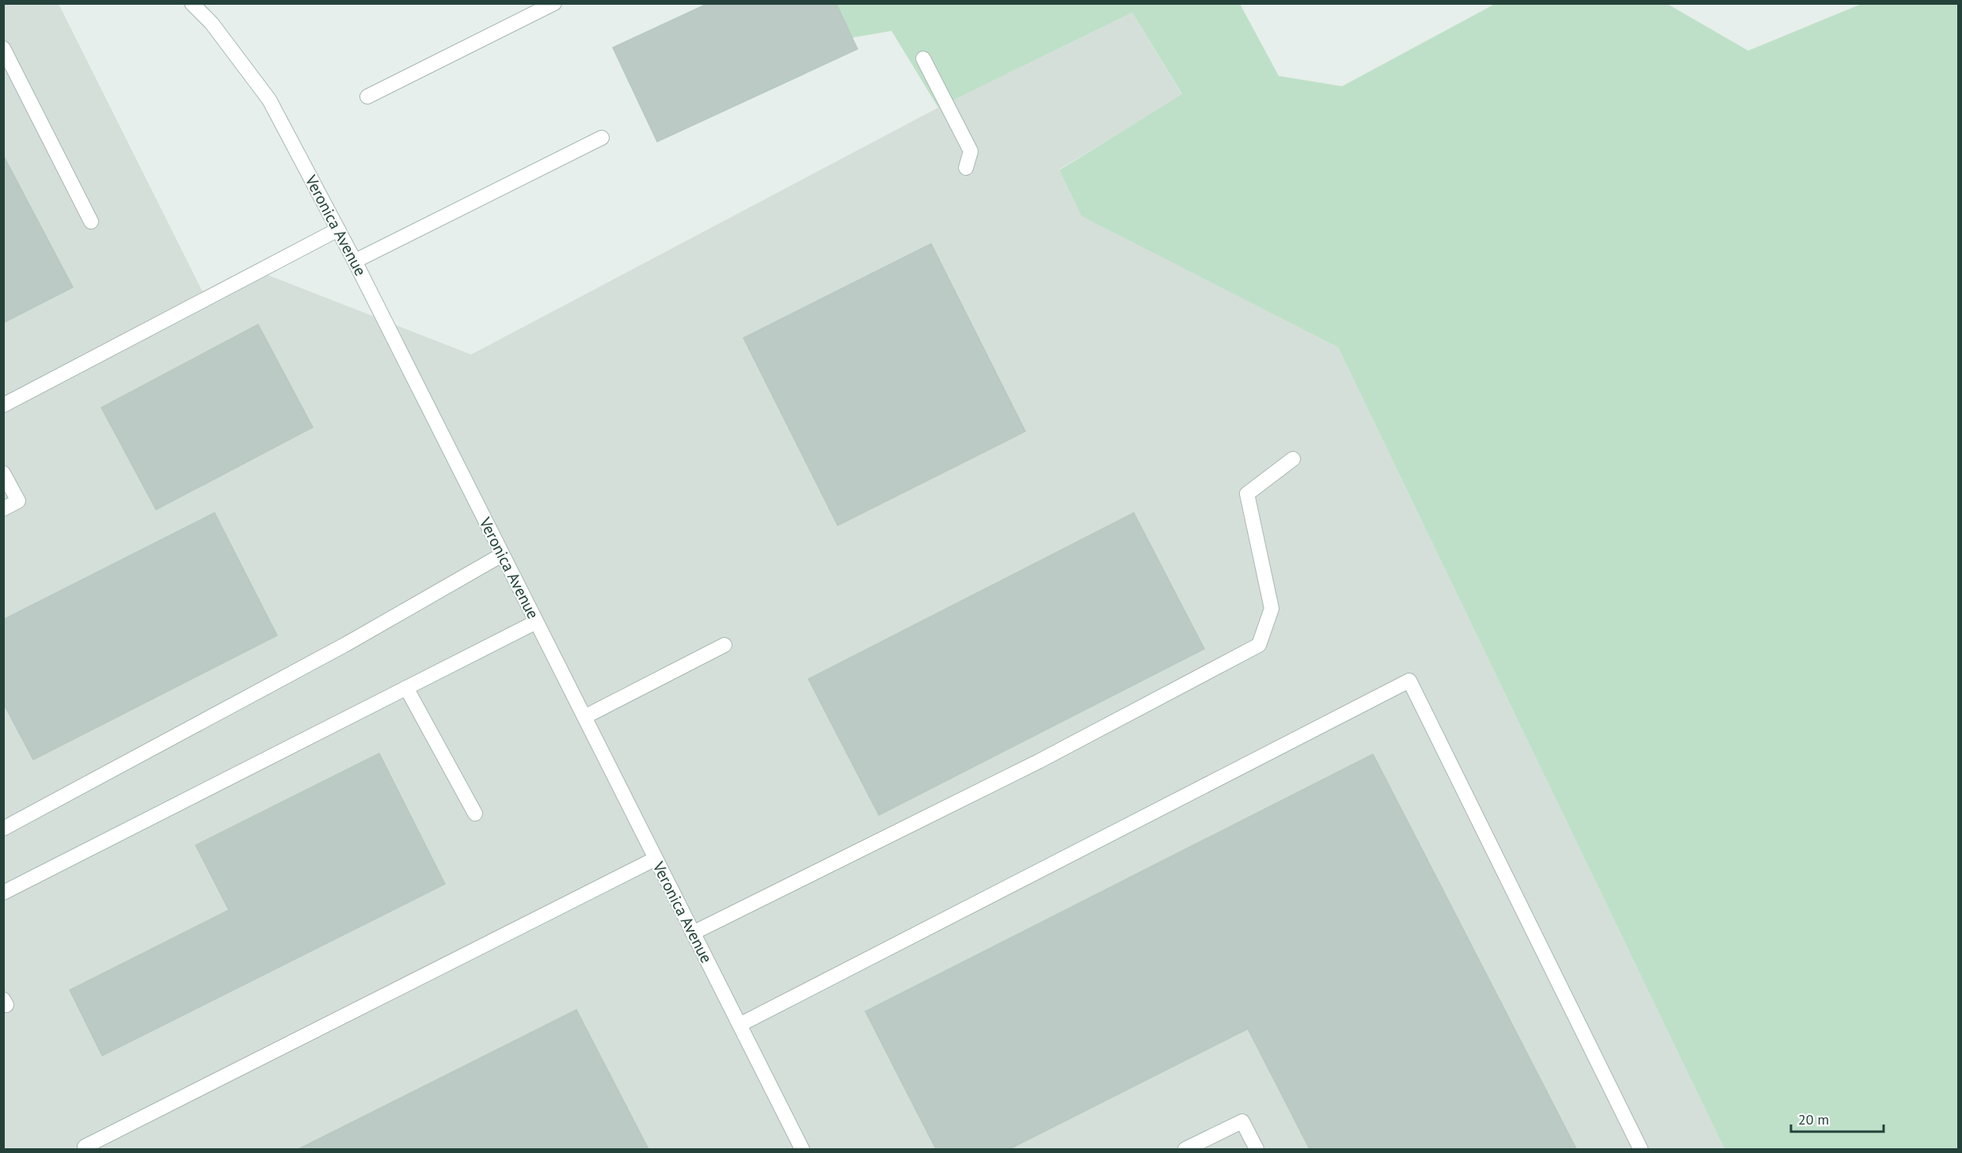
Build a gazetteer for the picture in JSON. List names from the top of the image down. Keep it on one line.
{"streets":{"street":["Veronica Avenue"]},"scale_bar":"20 m"}
